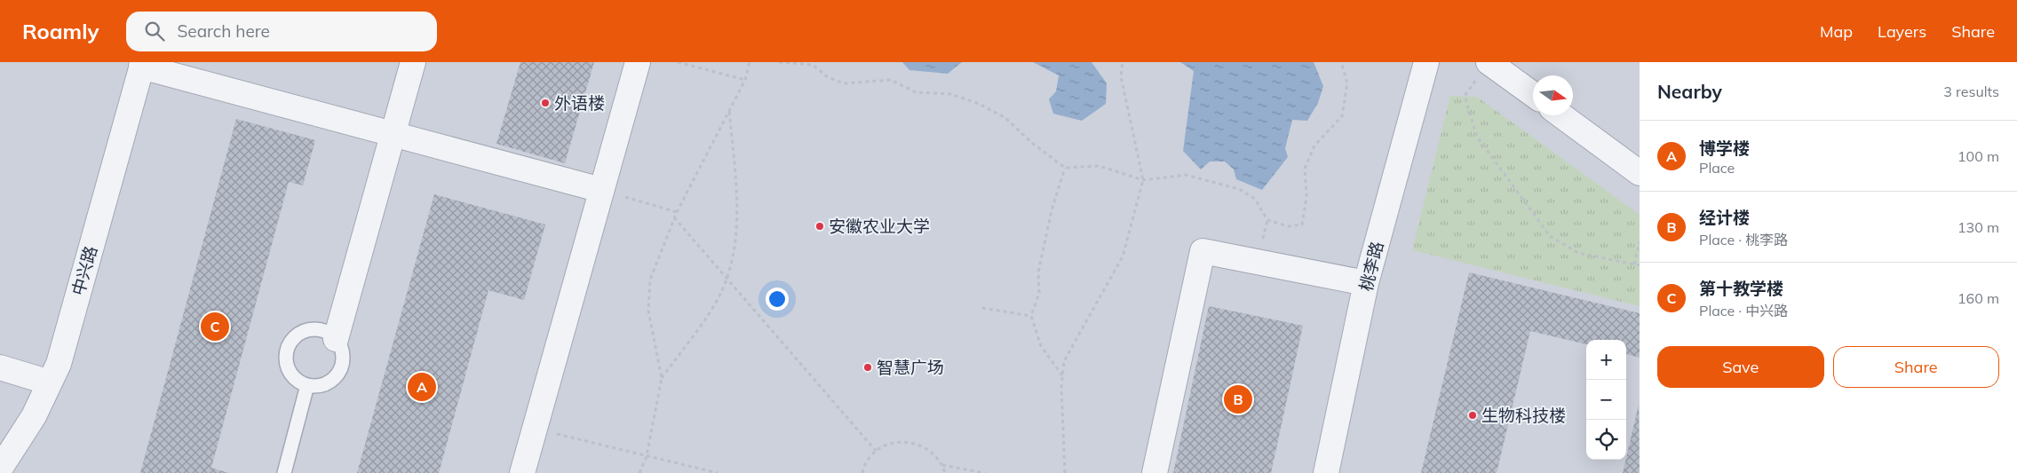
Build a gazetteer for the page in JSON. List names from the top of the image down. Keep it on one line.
{"streets":{"street":["桃李路","中兴路"]},"places":["外语楼","安徽农业大学","智慧广场","生物科技楼"],"north":"right","page":{"header":"Roamly","search":"Search here","nav":["Map","Layers","Share"],"heading":["Nearby","3 results"],"list":[{"mark":"A","name":"博学楼","note":"Place","value":"100 m"},{"mark":"B","name":"经计楼","note":"Place · 桃李路","value":"130 m"},{"mark":"C","name":"第十教学楼","note":"Place · 中兴路","value":"160 m"}],"pins":["C","A","B"],"buttons":["Save","Share"],"map_buttons":["+","−"]}}
